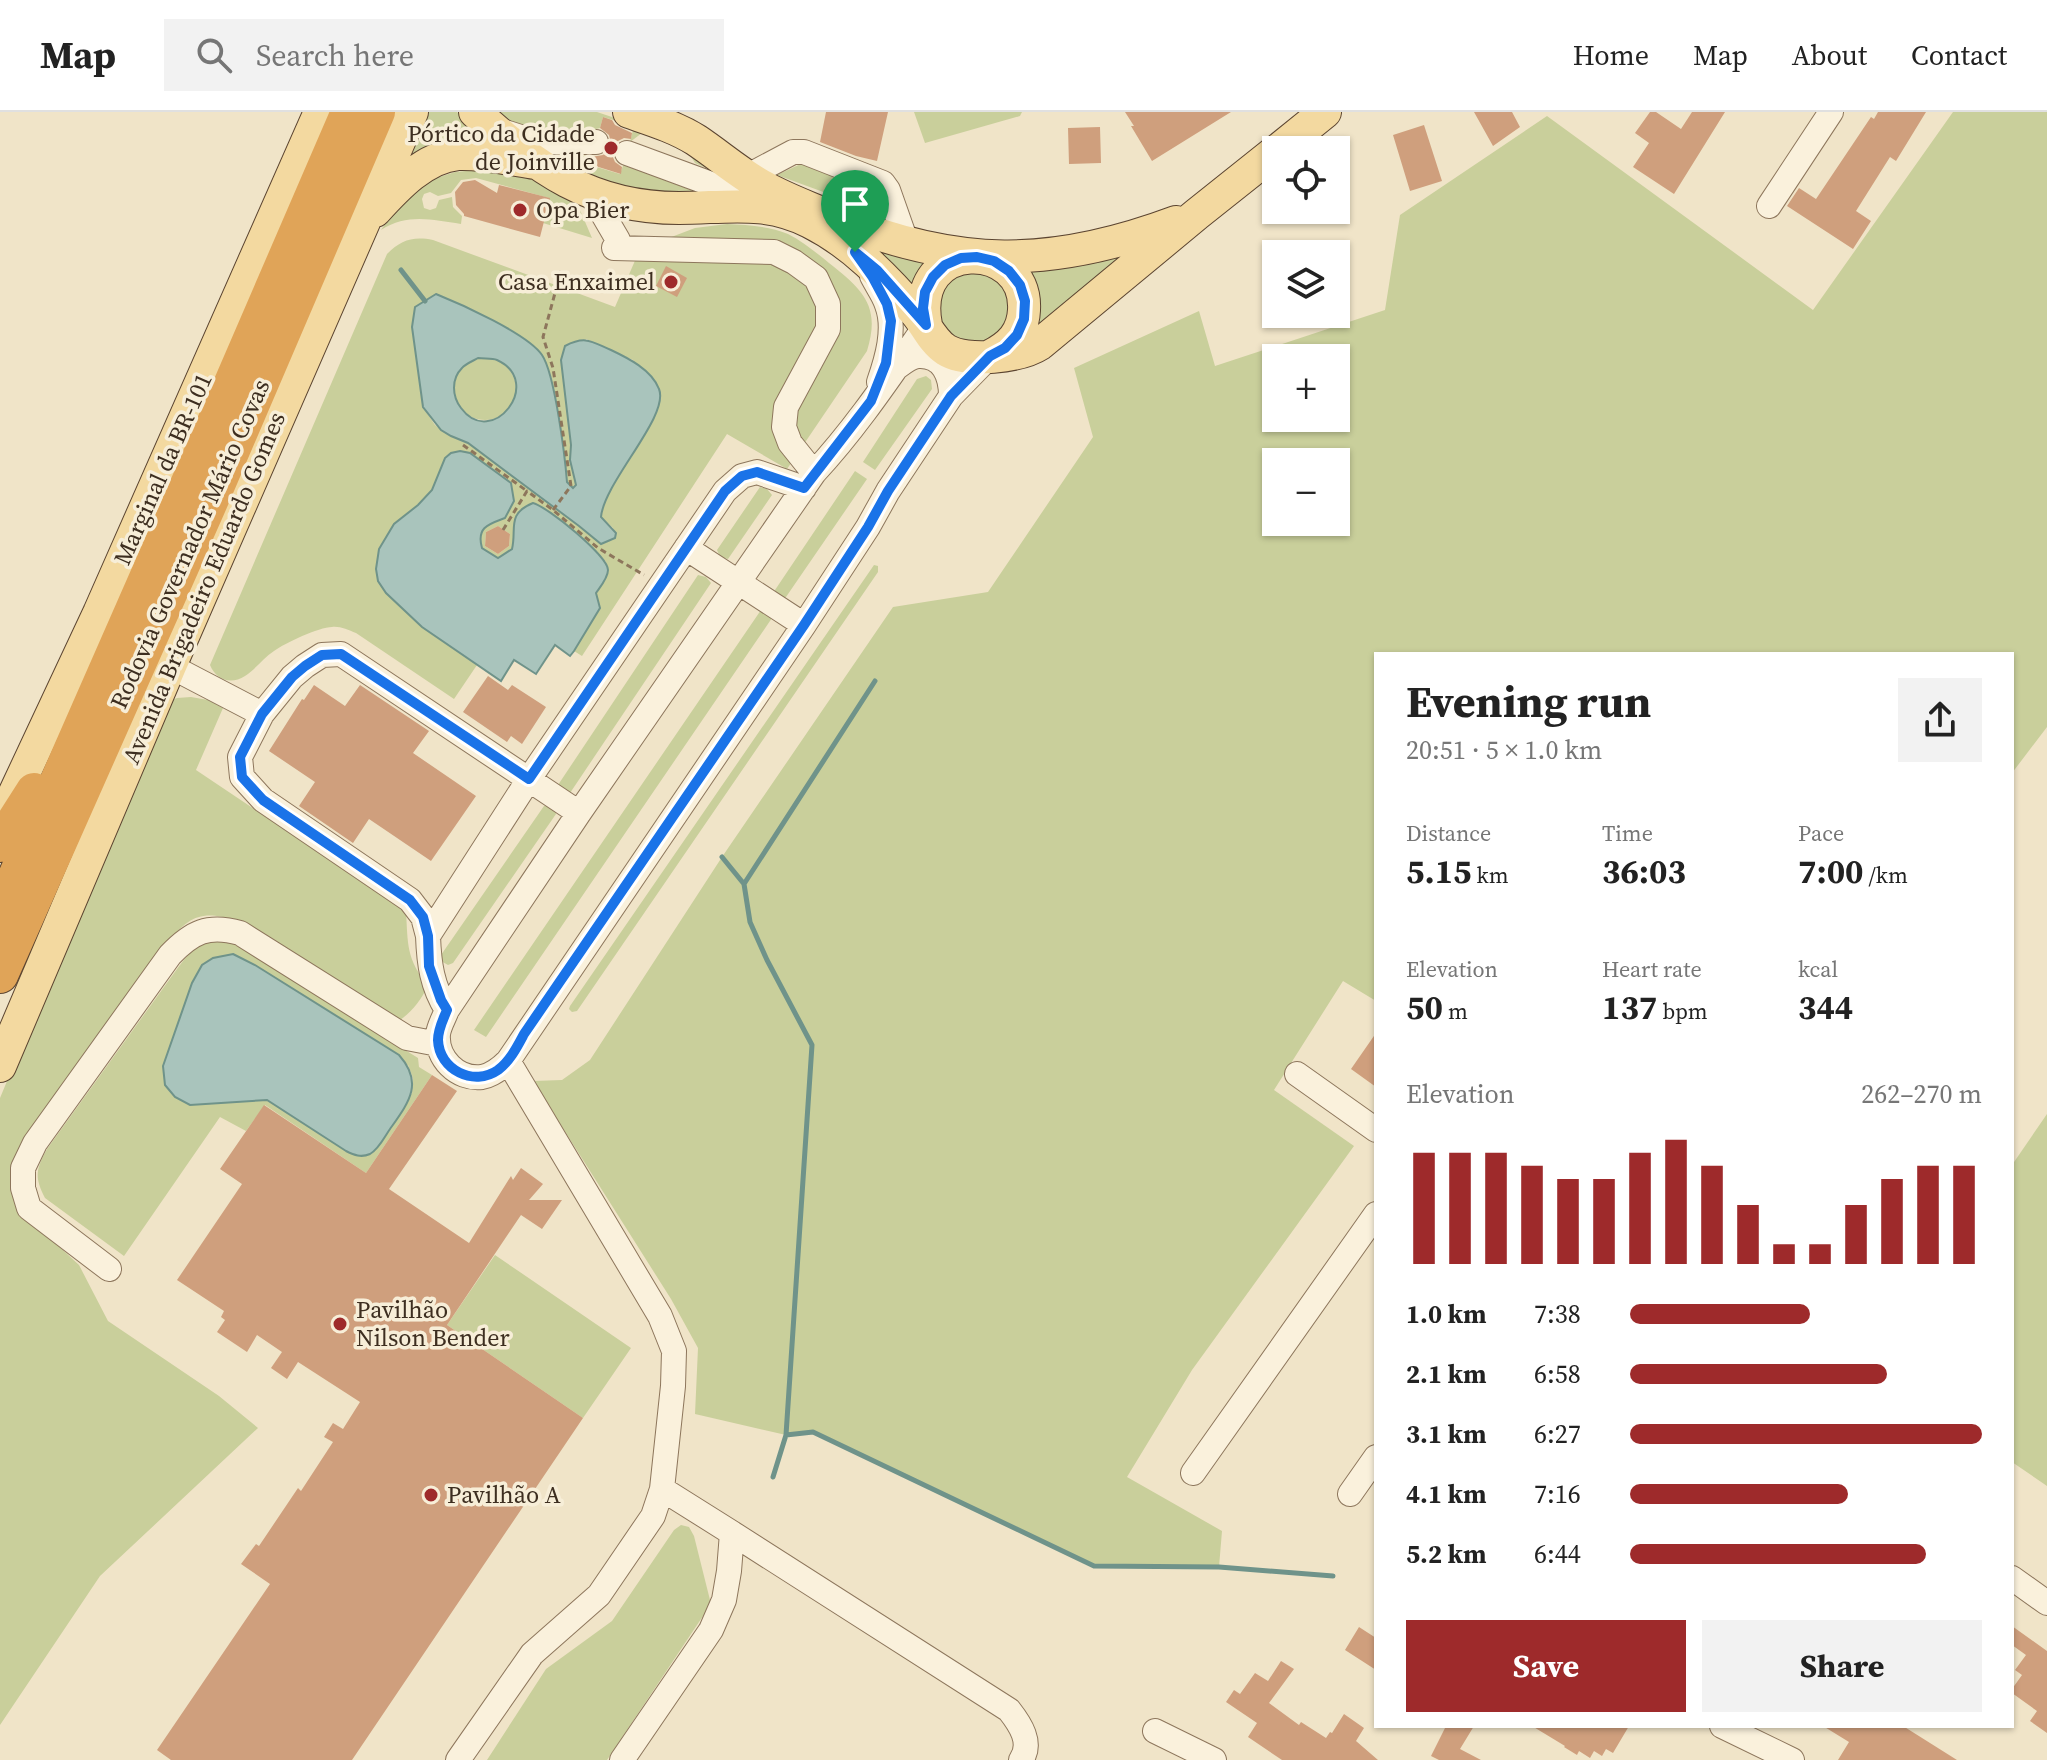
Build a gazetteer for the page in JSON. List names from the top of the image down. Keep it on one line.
{"streets":{"highway":["Rodovia Governador Mário Covas"],"main road":["Marginal da BR-101","Avenida Brigadeiro Eduardo Gomes"]},"places":["Pórtico da Cidade de Joinville","Opa Bier","Casa Enxaimel","Pavilhão Nilson Bender","Pavilhão A"],"page":{"header":"Map","search":"Search here","nav":["Home","Map","About","Contact"],"map_buttons":["+","−"],"heading":["Evening run","20:51 · 5 × 1.0 km"],"stats":[["Distance","5.15 km"],["Time","36:03"],["Pace","7:00 /km"],["Elevation","50 m"],["Heart rate","137 bpm"],["kcal","344"]],"chart":["Elevation","262–270 m"],"list":[{"name":"1.0 km","note":"7:38"},{"name":"2.1 km","note":"6:58"},{"name":"3.1 km","note":"6:27"},{"name":"4.1 km","note":"7:16"},{"name":"5.2 km","note":"6:44"}],"buttons":["Save","Share"]}}
